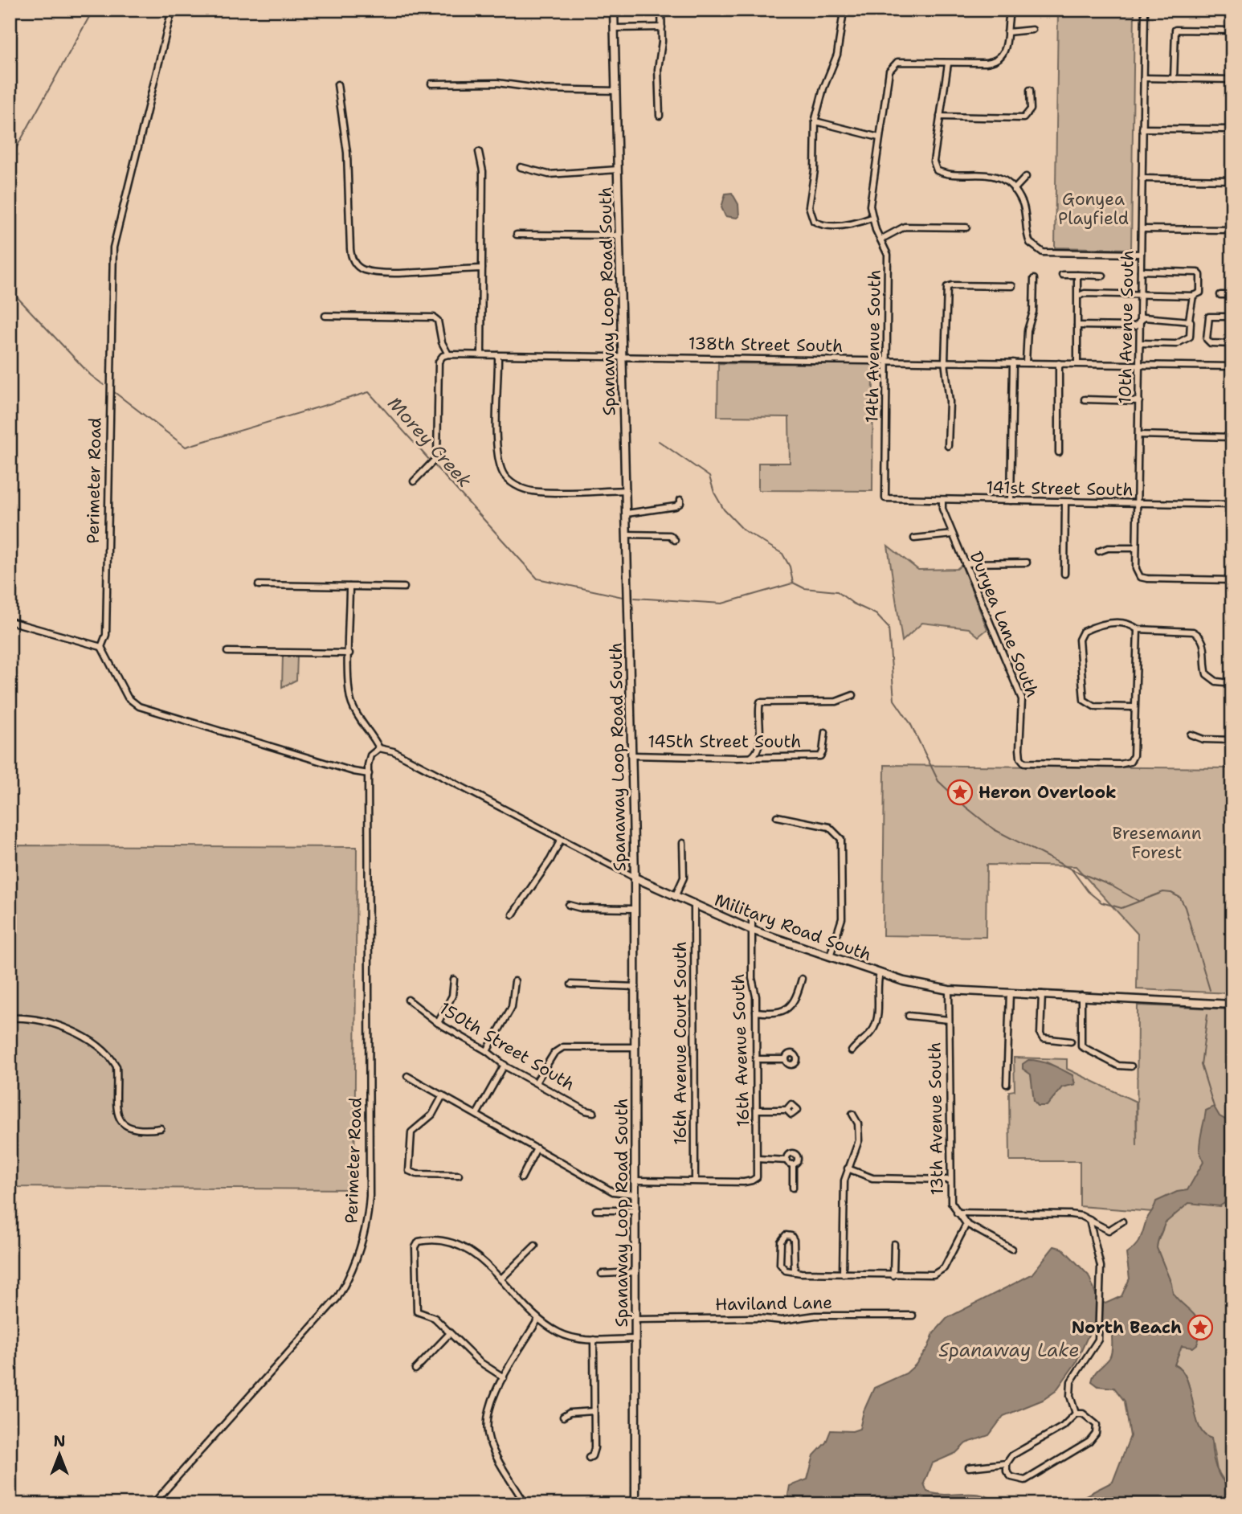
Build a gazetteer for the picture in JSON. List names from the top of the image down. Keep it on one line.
{"streets":{"main road":["Spanaway Loop Road South","Military Road South"],"street":["10th Avenue South","138th Street South","14th Avenue South","Perimeter Road","141st Street South","Duryea Lane South","145th Street South","16th Avenue Court South","150th Street South","16th Avenue South","13th Avenue South","Haviland Lane"]},"crossings":[["Spanaway Loop Road South","138th Street South"],["Spanaway Loop Road South","145th Street South"],["Spanaway Loop Road South","Military Road South"],["Spanaway Loop Road South","Haviland Lane"],["10th Avenue South","138th Street South"],["10th Avenue South","141st Street South"],["138th Street South","14th Avenue South"],["14th Avenue South","141st Street South"],["Perimeter Road","Military Road South"],["141st Street South","Duryea Lane South"],["Military Road South","16th Avenue Court South"],["Military Road South","16th Avenue South"],["Military Road South","13th Avenue South"],["16th Avenue Court South","16th Avenue South"]],"water":["Morey Creek","Spanaway Lake"],"parks":["Gonyea Playfield","Bresemann Forest"],"places":{"place":["Heron Overlook","North Beach"]},"north":"top"}
